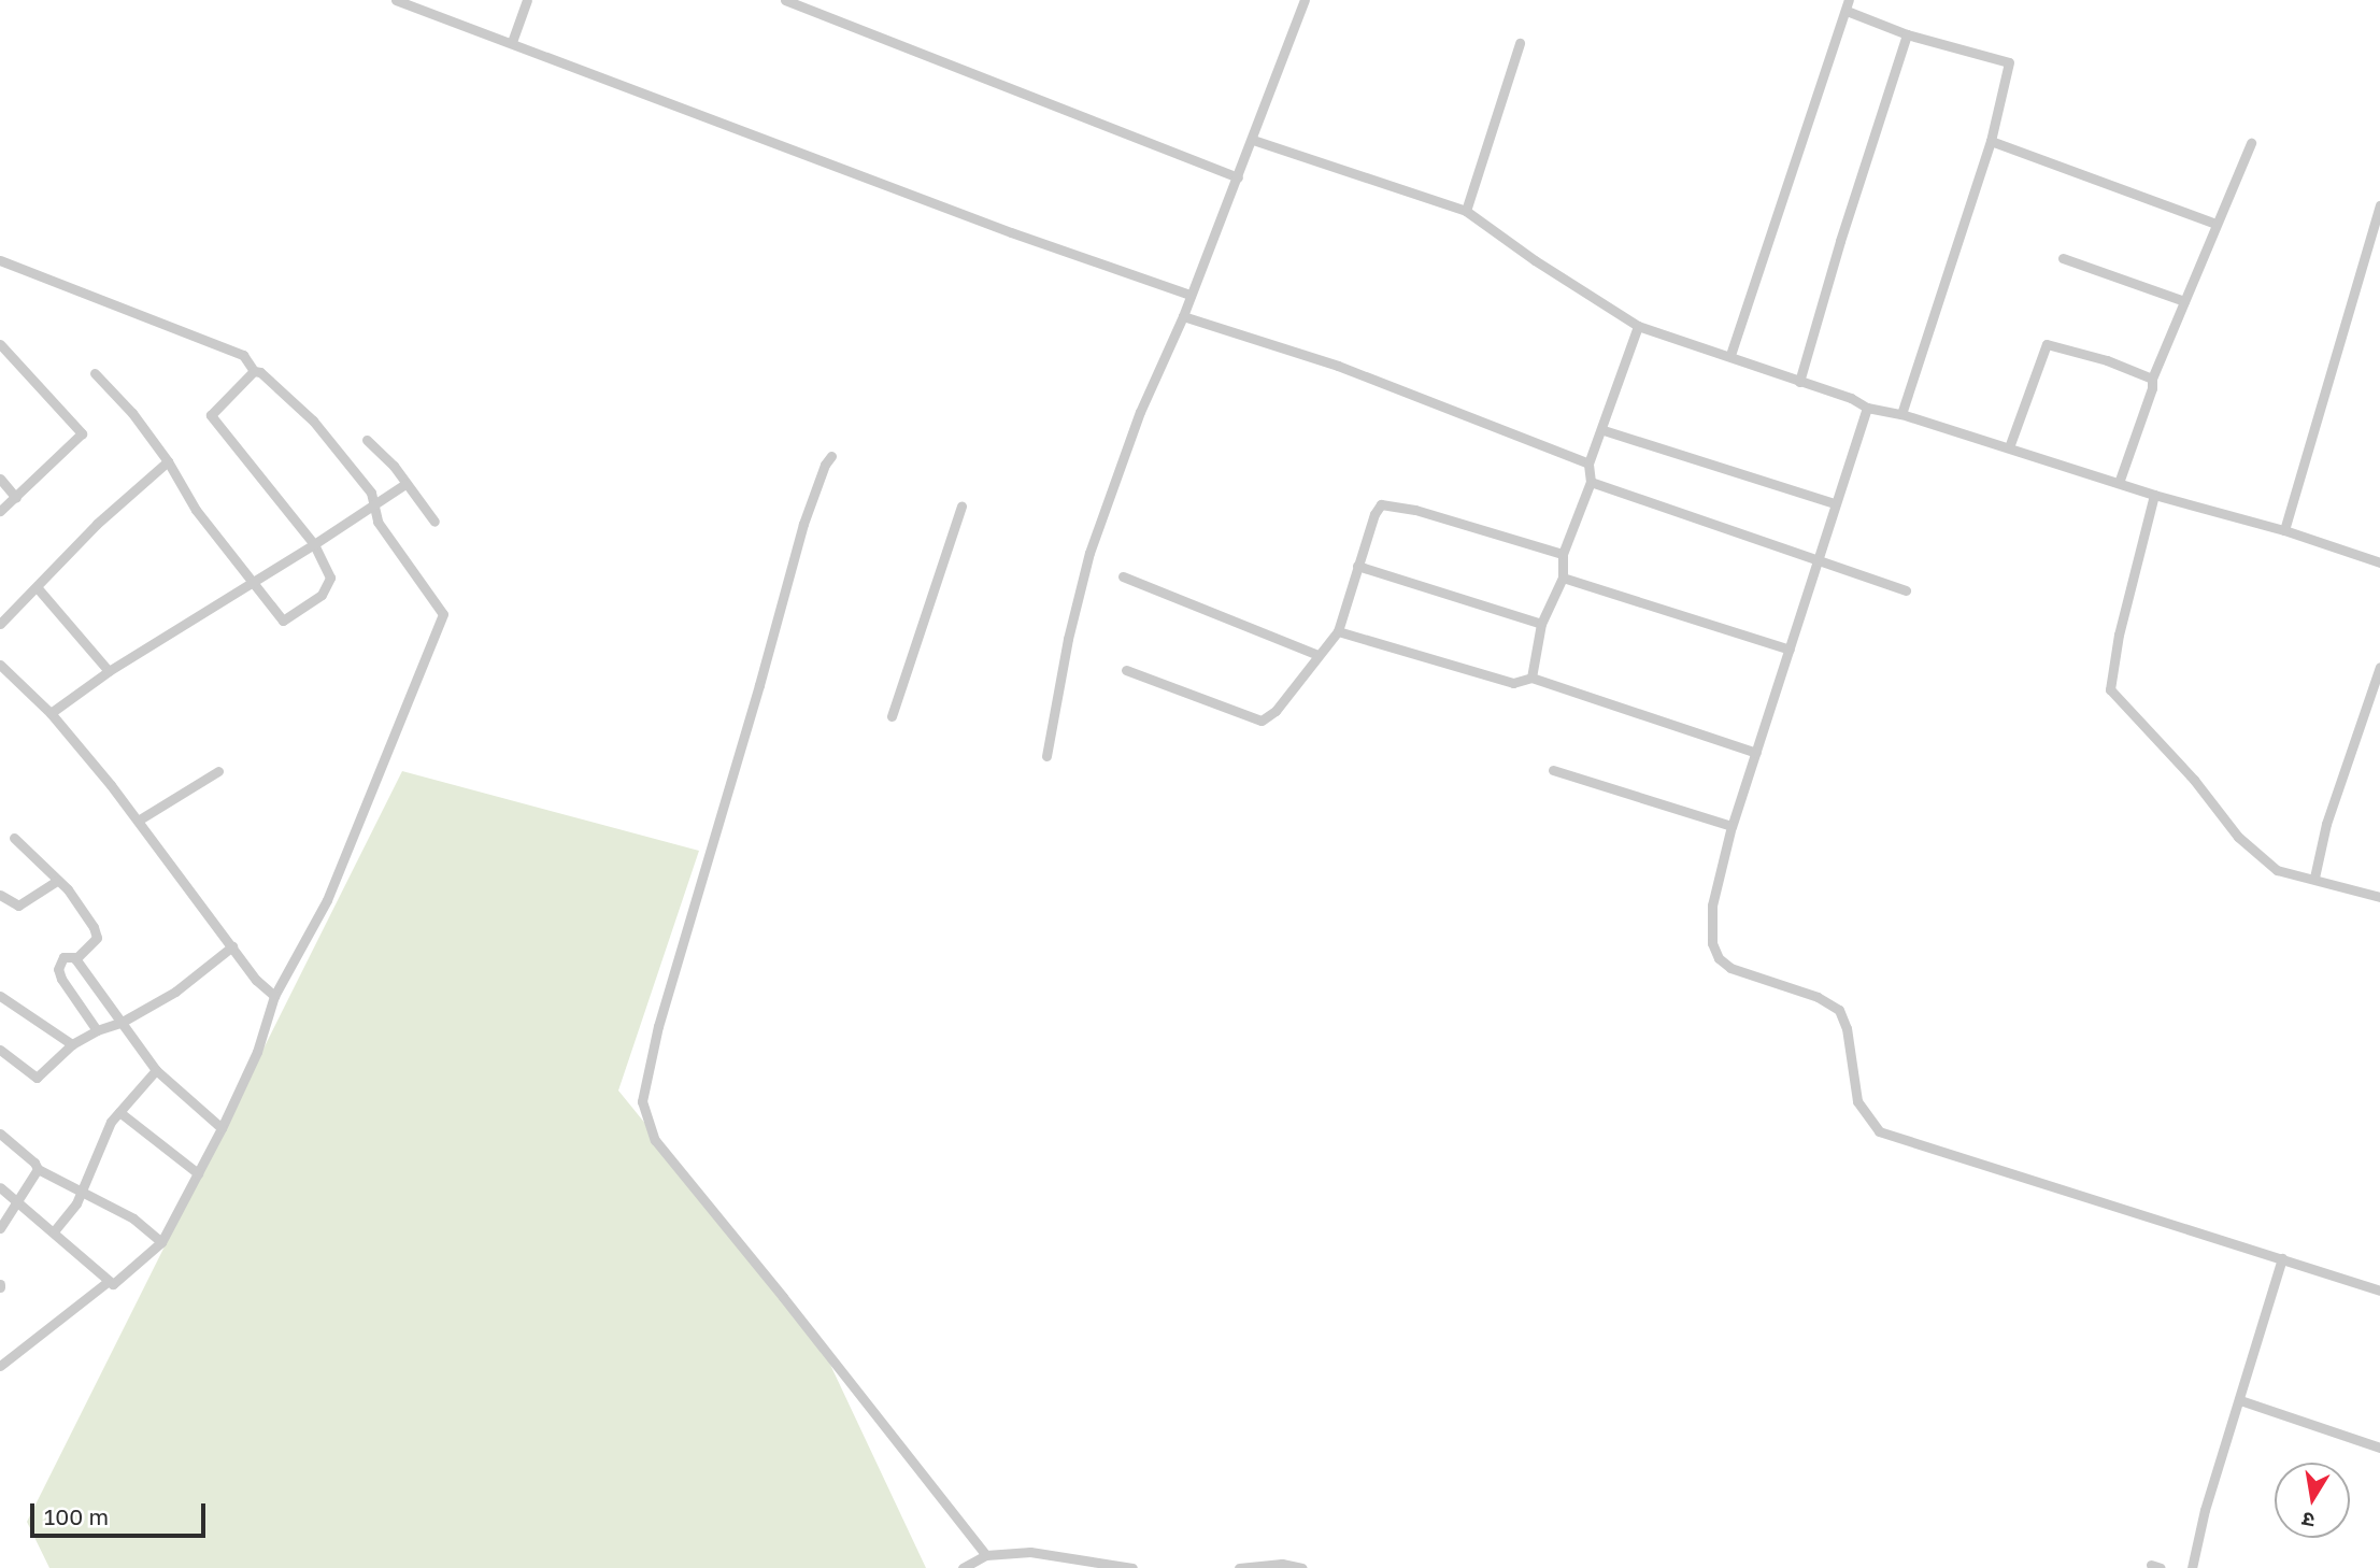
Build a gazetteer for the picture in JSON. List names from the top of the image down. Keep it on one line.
{"scale_bar":"100 m","north":"bottom"}
